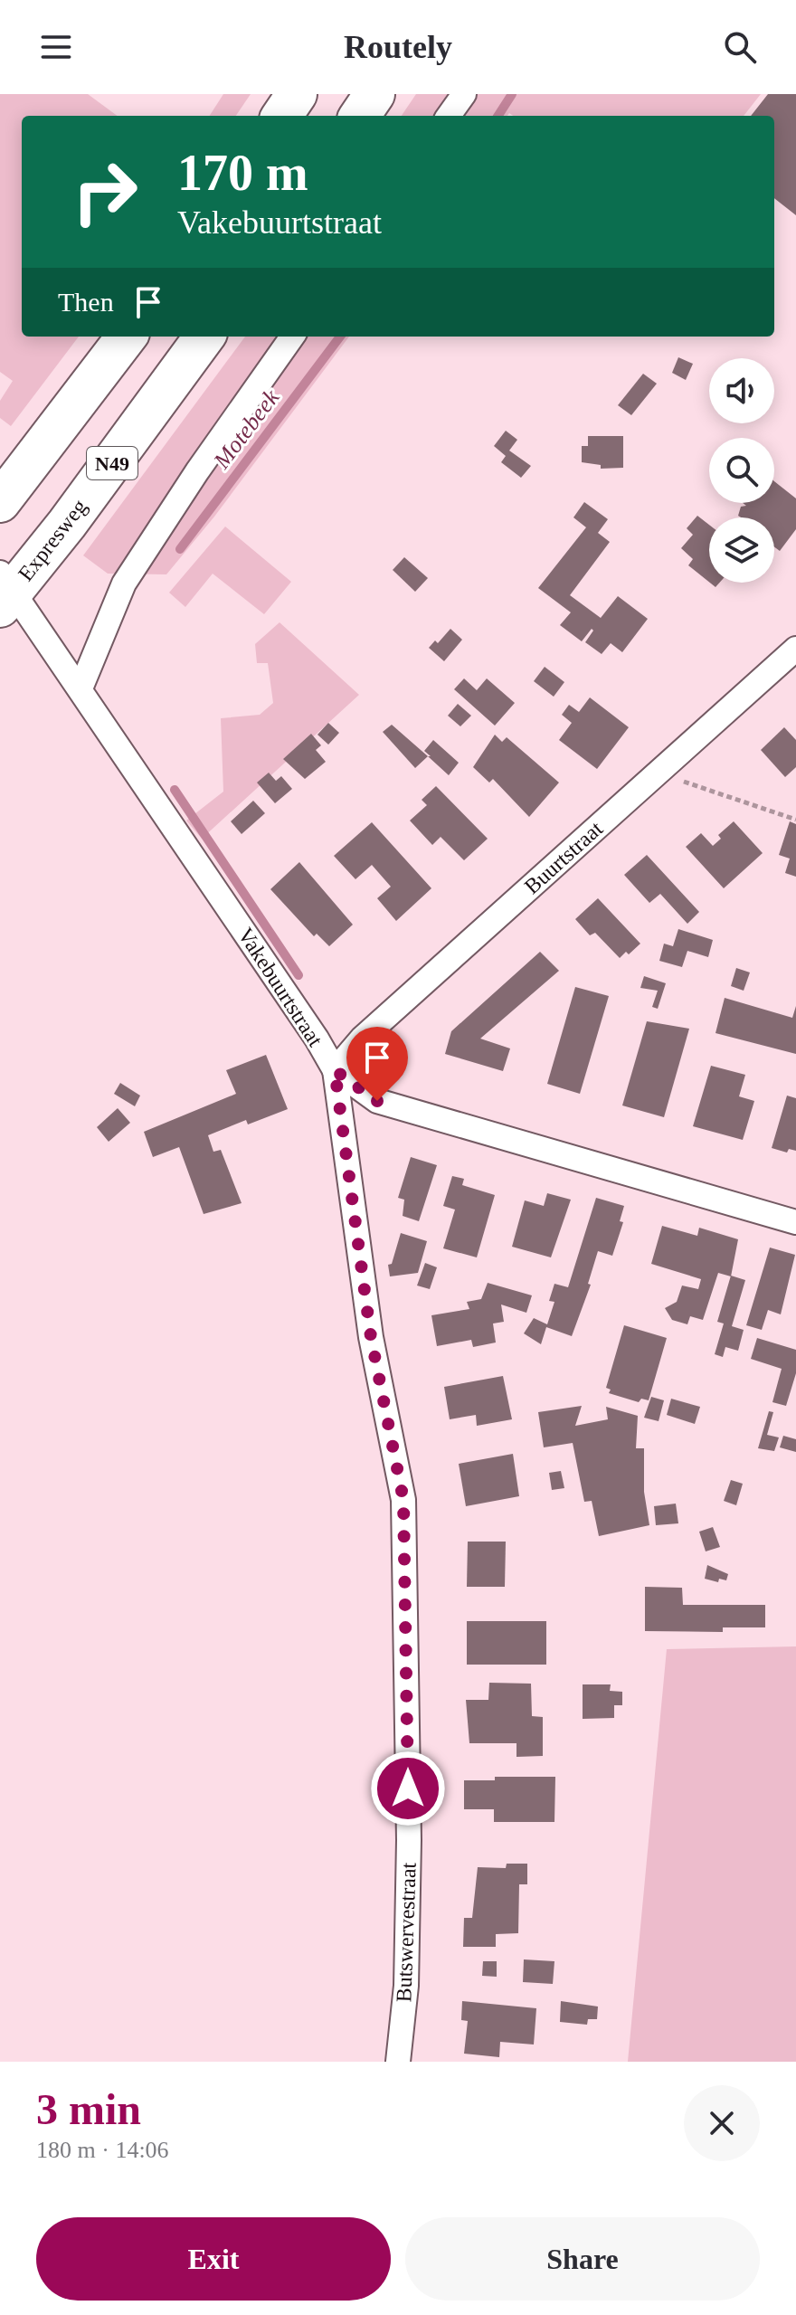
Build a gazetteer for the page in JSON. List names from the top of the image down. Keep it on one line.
{"streets":{"highway":["N49","Expresweg"],"street":["Buurtstraat","Vakebuurtstraat","Butswervestraat"]},"crossings":[["Expresweg","Vakebuurtstraat"],["Buurtstraat","Vakebuurtstraat"],["Buurtstraat","Butswervestraat"],["Vakebuurtstraat","Butswervestraat"]],"water":["Motebeek"],"page":{"header":"Routely","turn":["170 m","Vakebuurtstraat"],"then":"Then","heading":["3 min","180 m · 14:06"],"buttons":["Exit","Share"]}}
